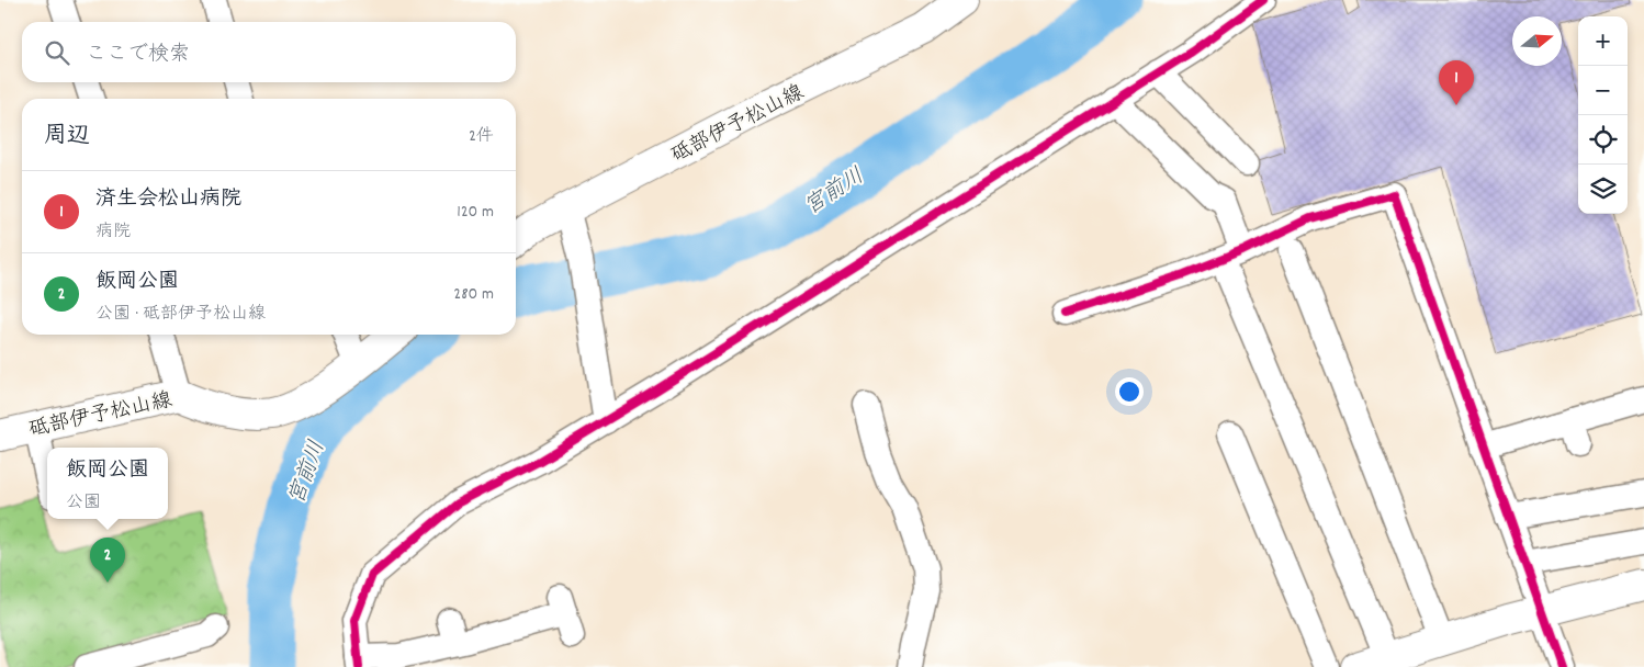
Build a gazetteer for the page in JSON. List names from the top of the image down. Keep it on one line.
{"streets":{"main road":["砥部伊予松山線"]},"water":["宮前川"],"north":"right","page":{"map_buttons":["+","−"],"search":"ここで検索","pins":["1","2"],"heading":["周辺","2件"],"list":[{"mark":"1","name":"済生会松山病院","note":"病院","value":"120 m"},{"mark":"2","name":"飯岡公園","note":"公園 · 砥部伊予松山線","value":"280 m"}],"popup":["飯岡公園","公園"]}}
